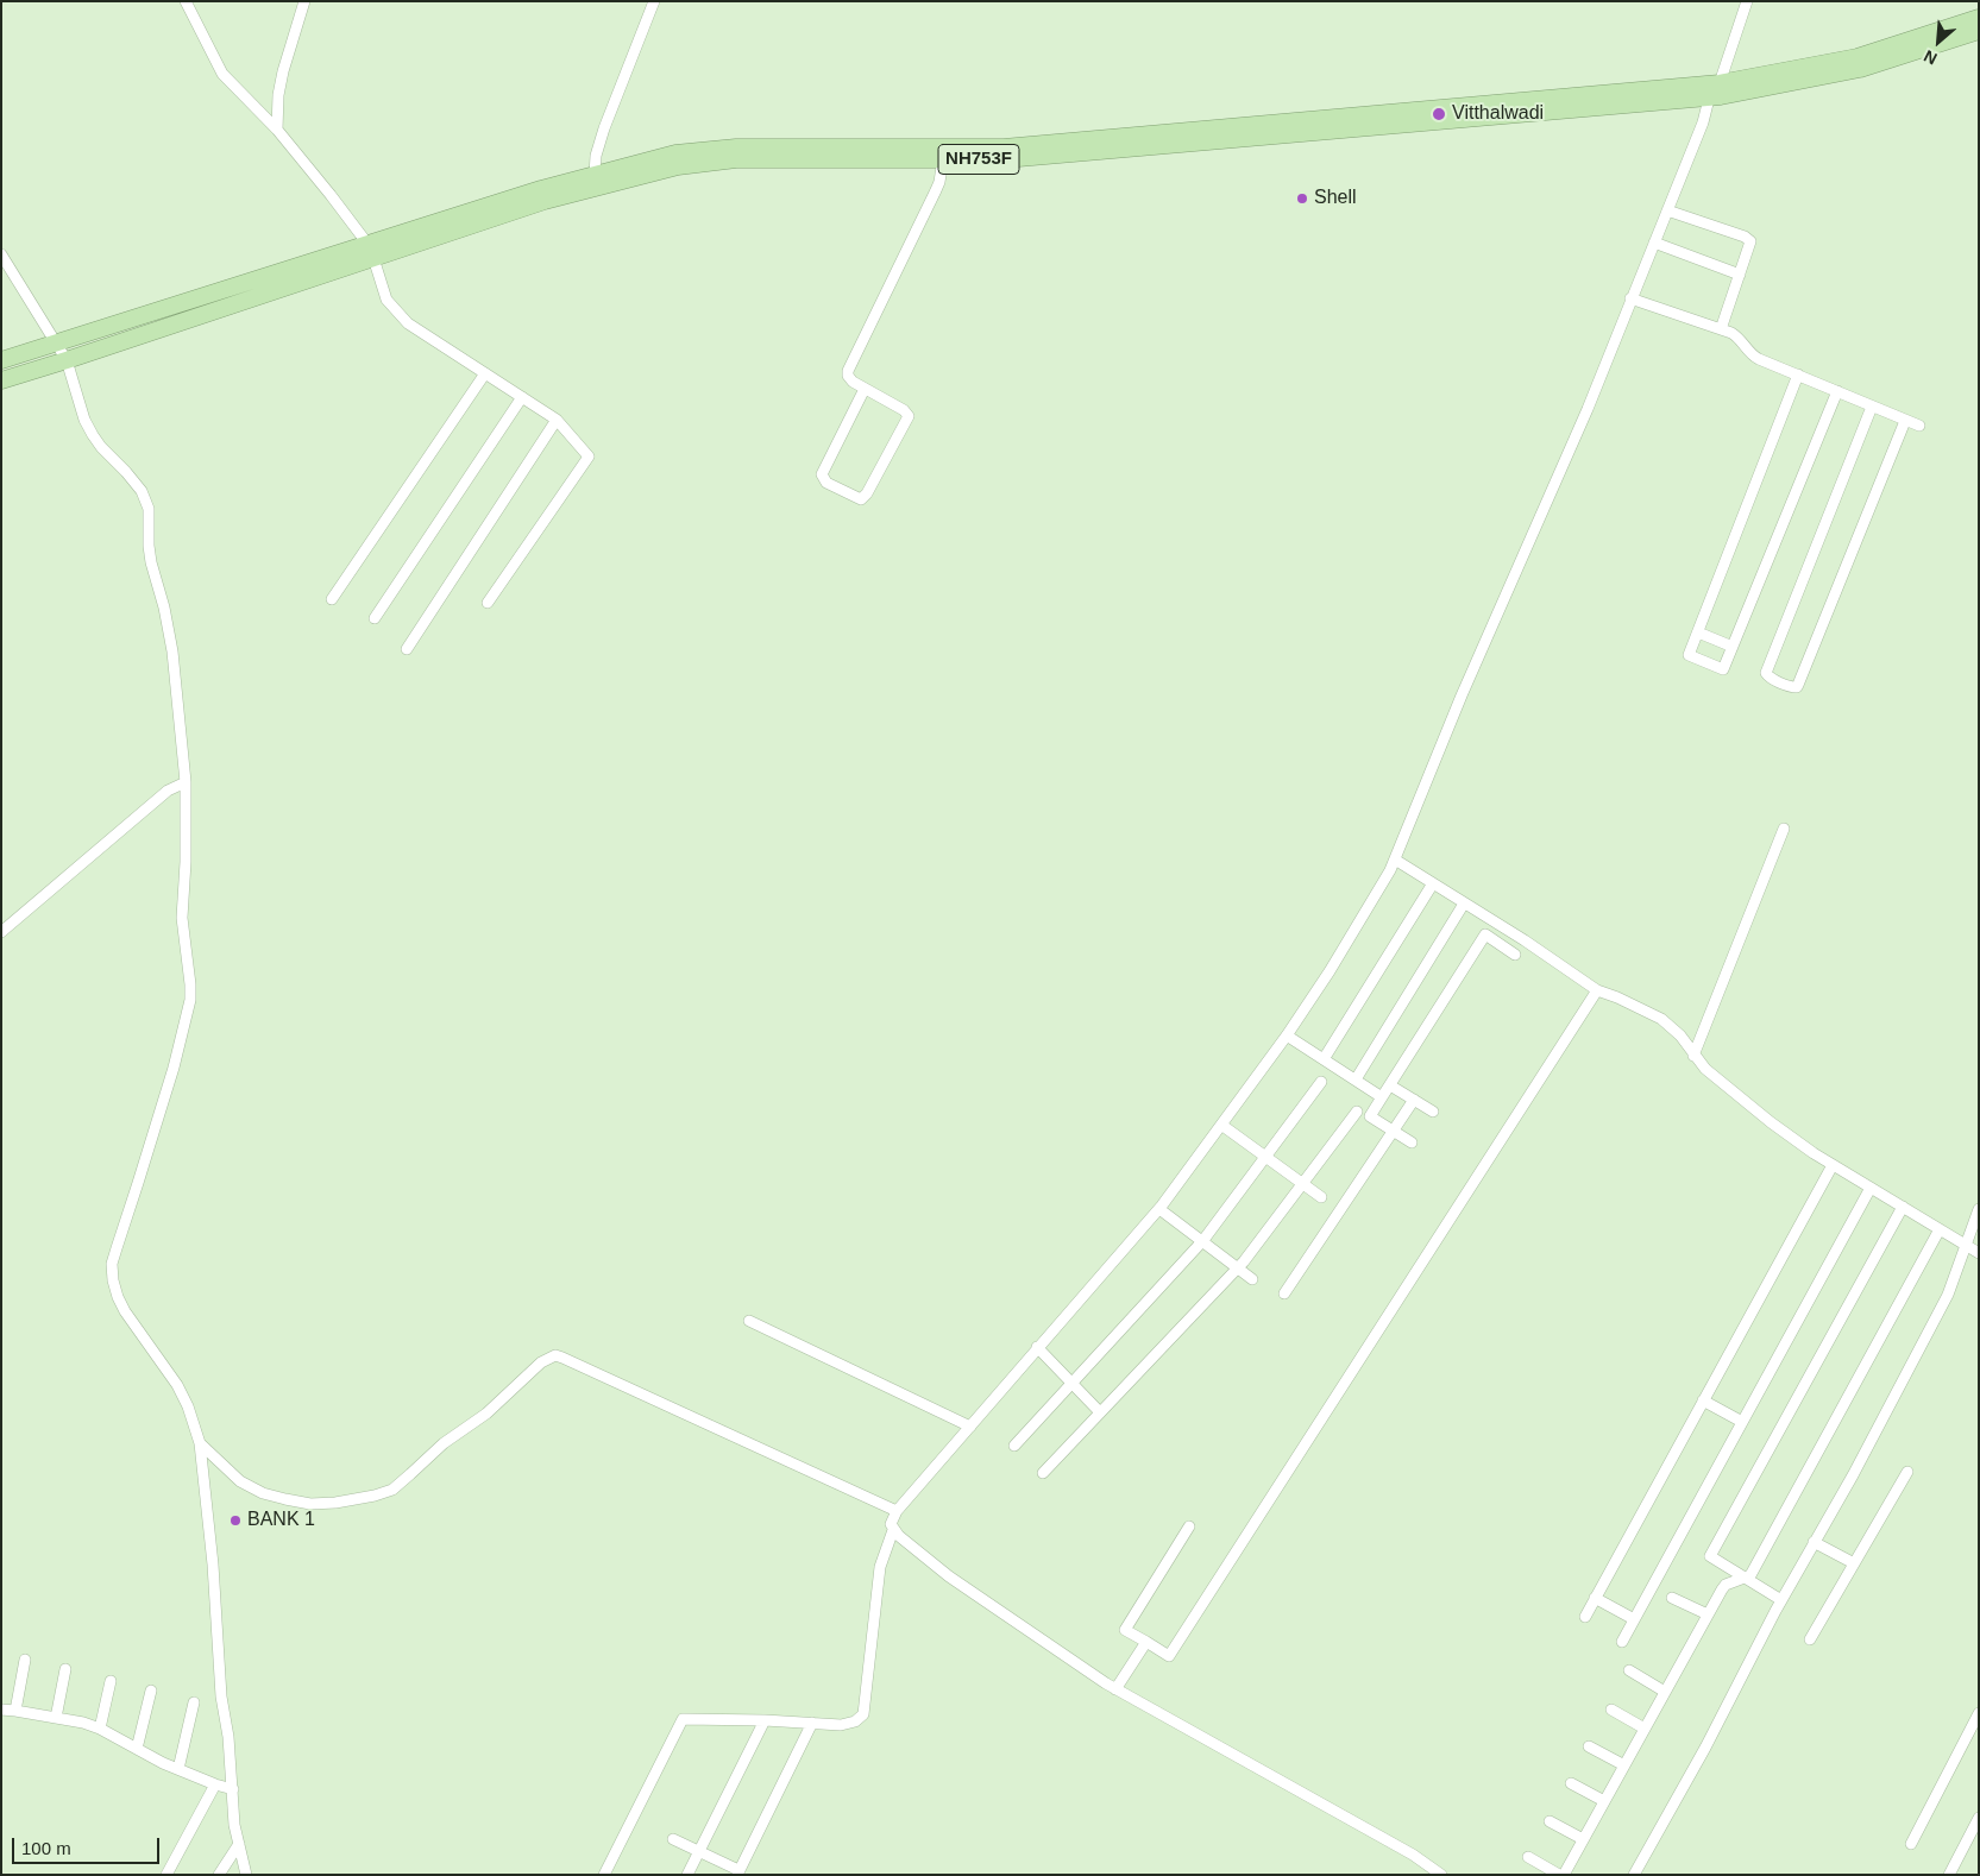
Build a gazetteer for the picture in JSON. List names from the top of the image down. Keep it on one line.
{"streets":{"highway":["NH753F"]},"places":["Vitthalwadi","Shell","BANK 1"],"scale_bar":"100 m","north":"bottom left"}
